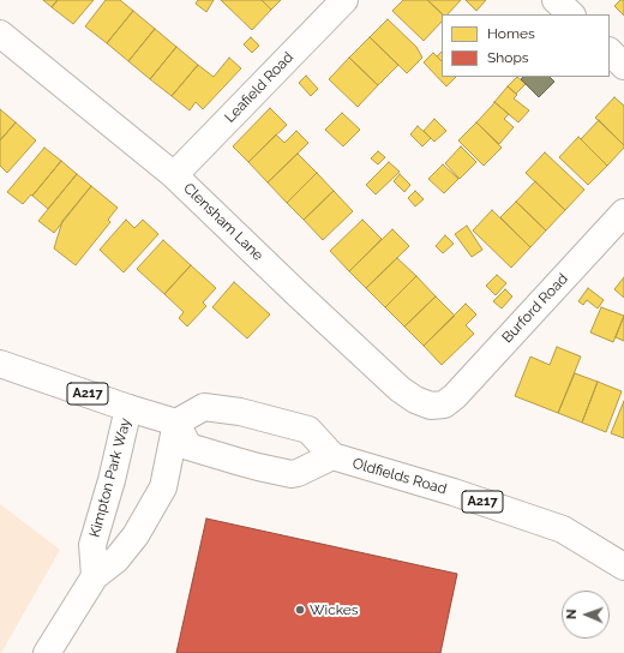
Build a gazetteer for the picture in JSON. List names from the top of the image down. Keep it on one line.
{"streets":{"main road":["Leafield Road","Clensham Lane","Burford Road","A217","Oldfields Road","Kimpton Park Way"]},"crossings":[["Leafield Road","Clensham Lane"],["Clensham Lane","Burford Road"],["A217","Oldfields Road"],["A217","Kimpton Park Way"]],"places":["Wickes"],"legend":["Homes","Shops"],"north":"left"}
